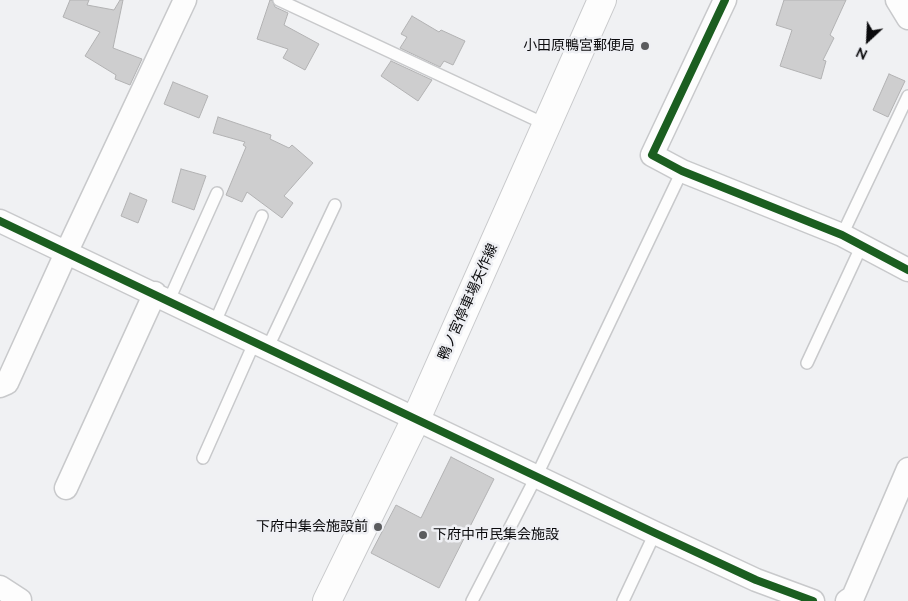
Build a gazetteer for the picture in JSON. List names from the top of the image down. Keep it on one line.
{"streets":{"main road":["鴨ノ宮停車場矢作線"]},"places":["小田原鴨宮郵便局","下府中集会施設前","下府中市民集会施設"],"north":"bottom left"}
